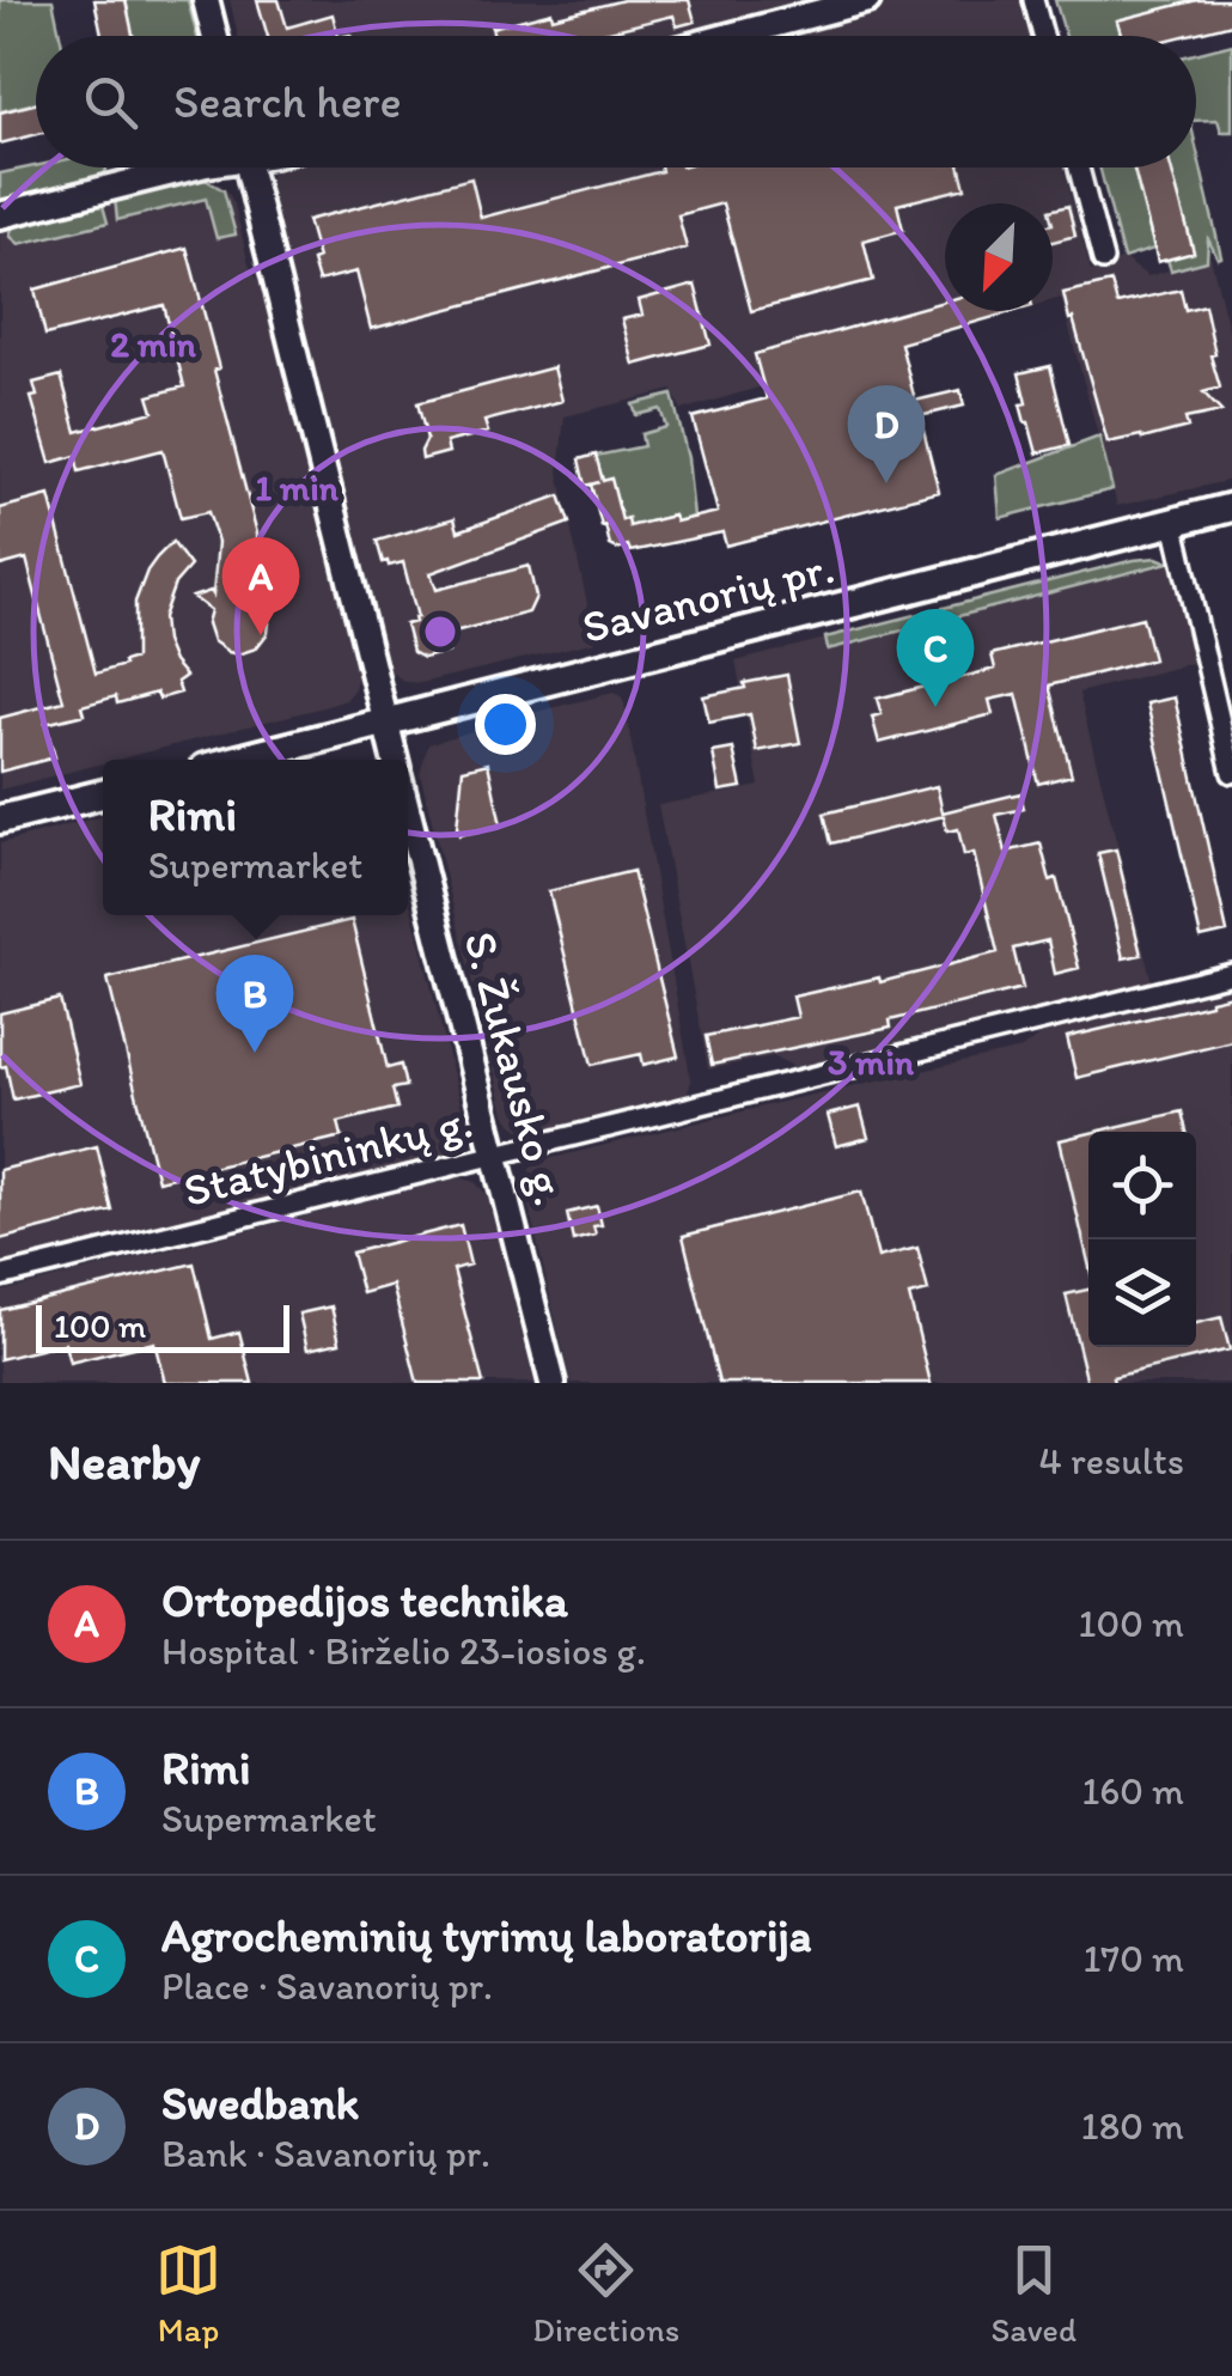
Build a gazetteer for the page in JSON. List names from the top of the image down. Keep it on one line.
{"streets":{"main road":["Savanorių pr.","S. Žukausko g."],"street":["Statybininkų g."]},"crossings":[["Savanorių pr.","S. Žukausko g."],["S. Žukausko g.","Statybininkų g."]],"scale_bar":"100 m","north":"bottom left","page":{"search":"Search here","pins":["D","A","C","B"],"popup":["Rimi","Supermarket"],"scale":"100 m","heading":["Nearby","4 results"],"list":[{"mark":"A","name":"Ortopedijos technika","note":"Hospital · Birželio 23-iosios g.","value":"100 m"},{"mark":"B","name":"Rimi","note":"Supermarket","value":"160 m"},{"mark":"C","name":"Agrocheminių tyrimų laboratorija","note":"Place · Savanorių pr.","value":"170 m"},{"mark":"D","name":"Swedbank","note":"Bank · Savanorių pr.","value":"180 m"}],"nav":["Map","Directions","Saved"]},"rings":["2 min","1 min","3 min"]}
